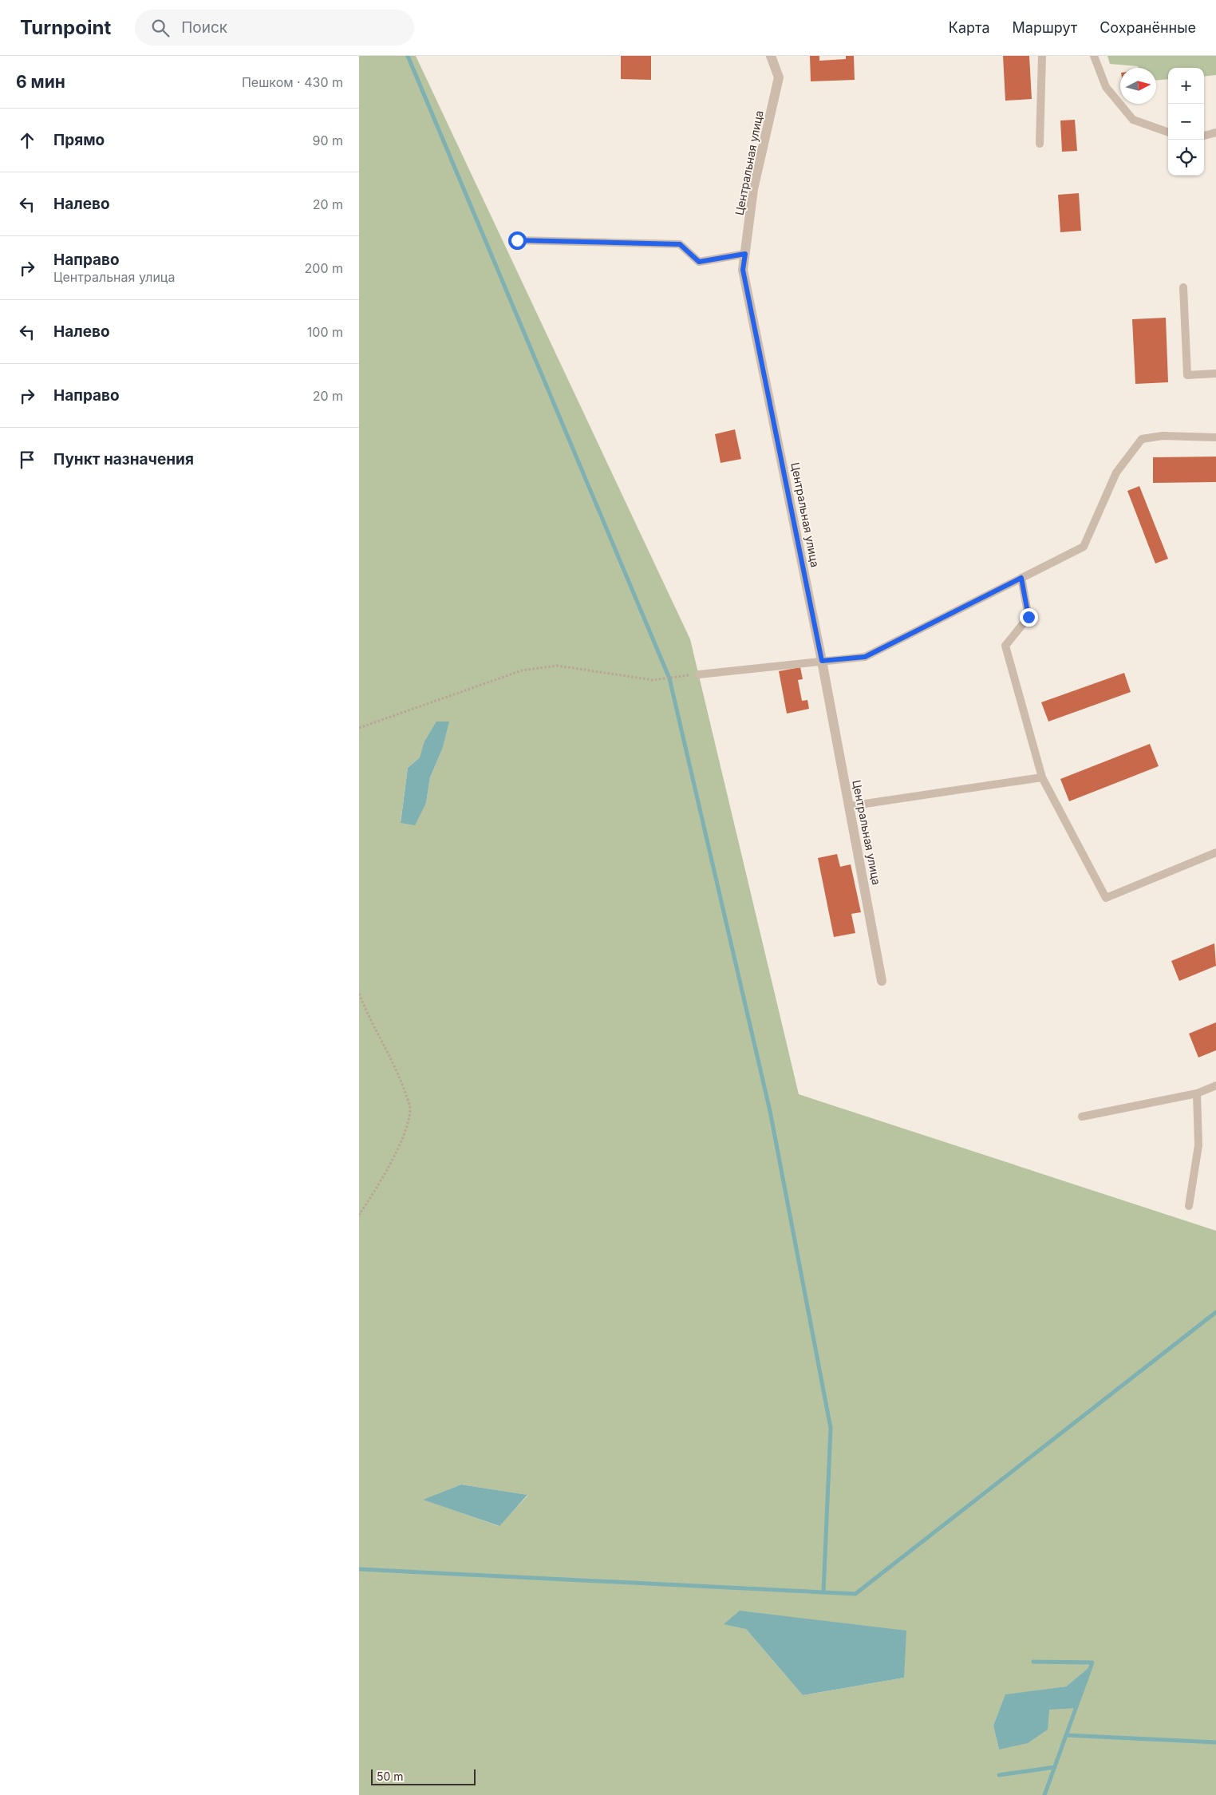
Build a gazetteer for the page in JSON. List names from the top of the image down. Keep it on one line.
{"streets":{"street":["Центральная улица"]},"scale_bar":"50 m","north":"right","page":{"header":"Turnpoint","search":"Поиск","nav":["Карта","Маршрут","Сохранённые"],"heading":["6 мин","Пешком · 430 m"],"map_buttons":["+","−"],"list":[["Прямо","90 m"],["Налево","20 m"],["Направо","Центральная улица","200 m"],["Налево","100 m"],["Направо","20 m"],"Пункт назначения"],"scale":"50 m"}}
